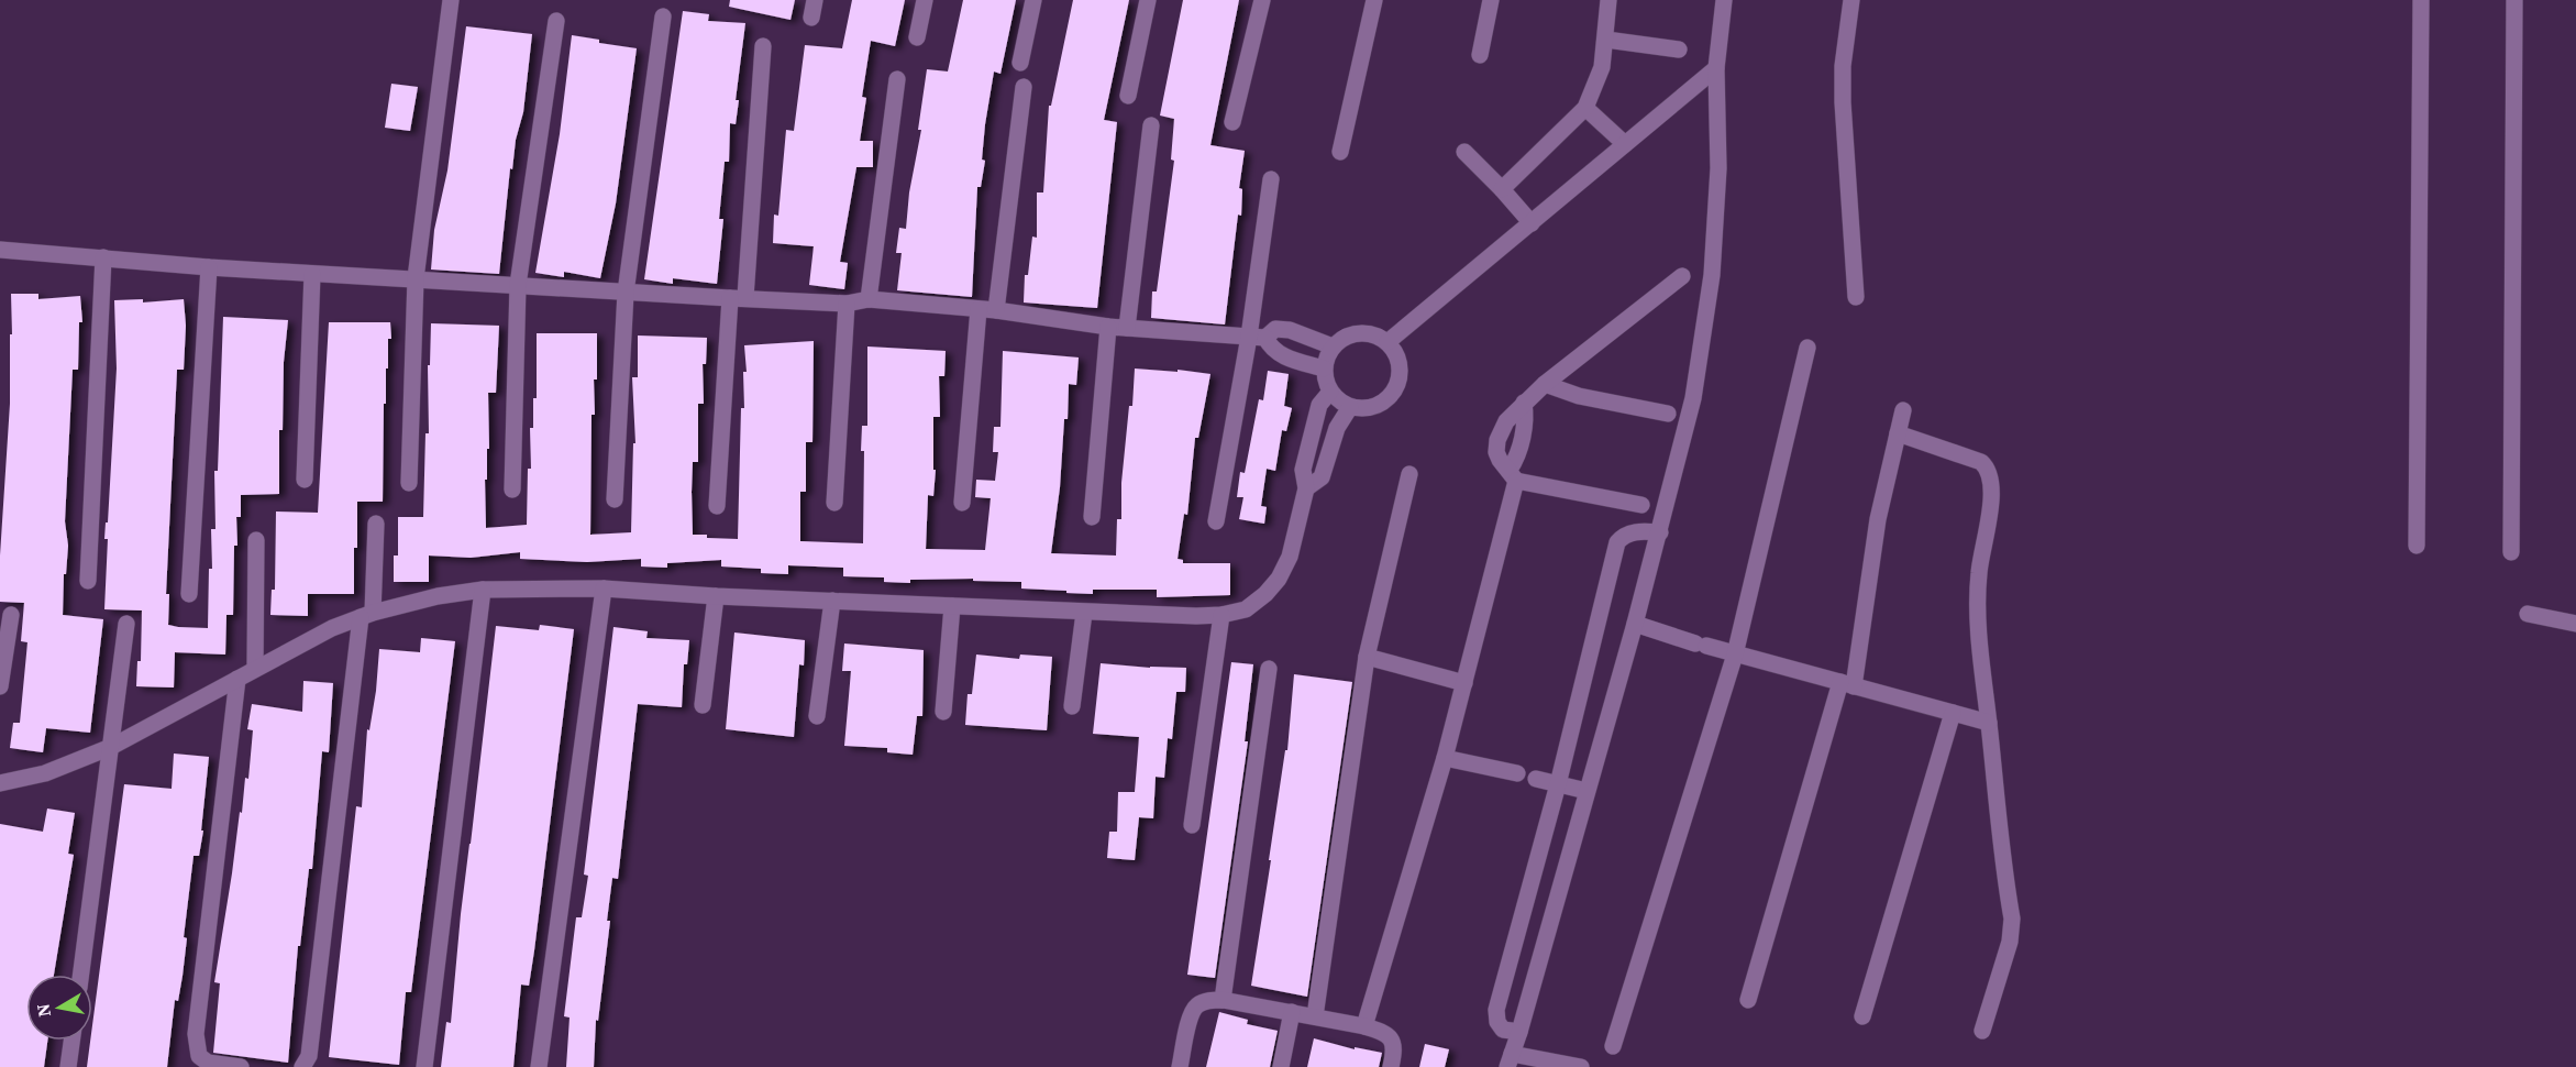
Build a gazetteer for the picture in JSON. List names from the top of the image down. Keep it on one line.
{"north":"left"}
